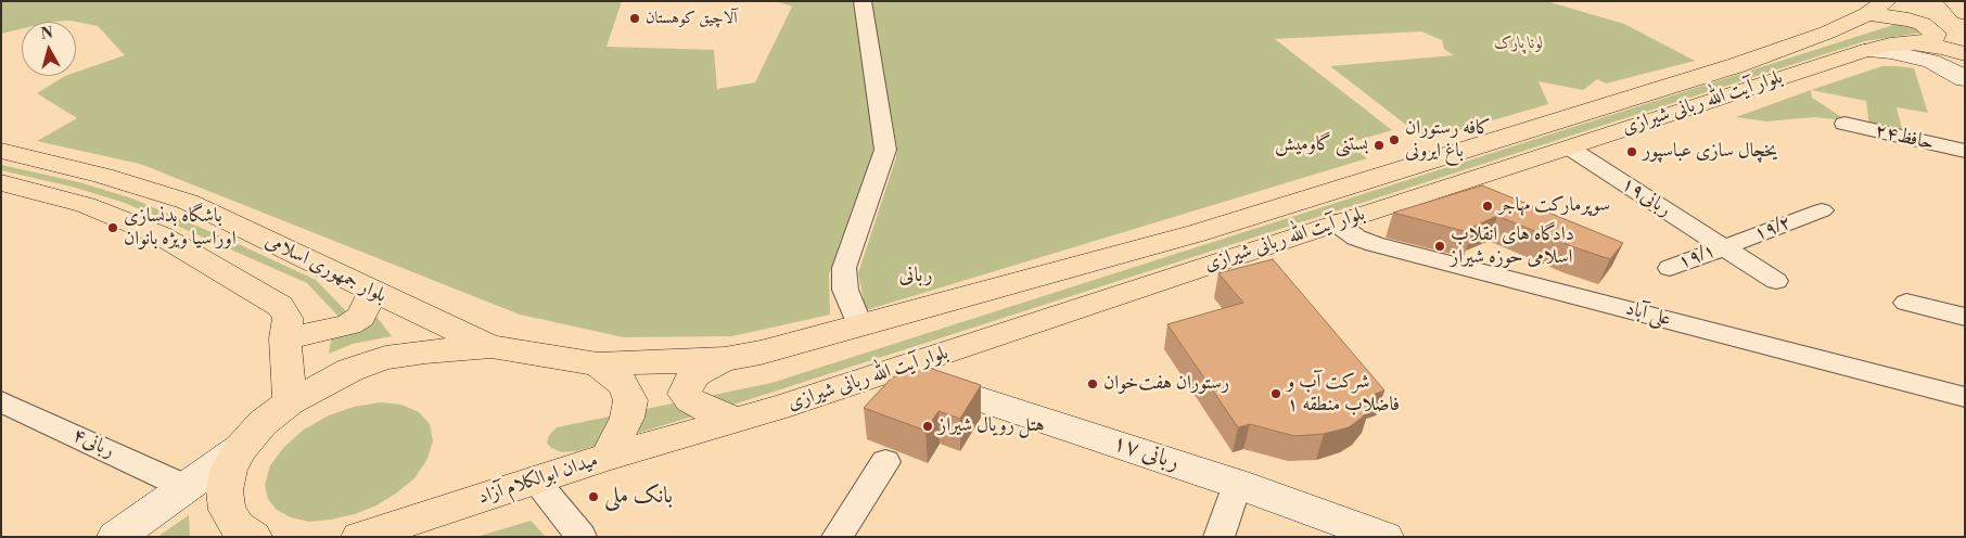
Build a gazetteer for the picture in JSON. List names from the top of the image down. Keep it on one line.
{"streets":{"main road":["بلوار آیت الله ربانی شیرازی","بلوار جمهوری اسلامی","میدان ابوالکلام آزاد"],"street":["حافظ۲۴","ربانی۱۹","۱۹/۲","۱۹/۱","علی آباد","ربانی۴","ربانی ۱۷"]},"crossings":[["بلوار آیت الله ربانی شیرازی","ربانی۱۹"],["بلوار آیت الله ربانی شیرازی","علی آباد"],["بلوار آیت الله ربانی شیرازی","ربانی ۱۷"],["بلوار آیت الله ربانی شیرازی","میدان ابوالکلام آزاد"],["ربانی۱۹","۱۹/۲"],["ربانی۱۹","۱۹/۱"],["۱۹/۲","۱۹/۱"],["بلوار جمهوری اسلامی","میدان ابوالکلام آزاد"]],"districts":["ربانی"],"parks":["لونا پارک"],"places":["آلاچیق کوهستان","کافه رستوران باغ ایرونی","بستنی گاومیش","یخچال سازی عباسپور","سوپرمارکت مهاجر","باشگاه بدنسازی اوراسیا ویژه بانوان","دادگاه های انقلاب اسلامی حوزه شیراز","رستوران هفت‌خوان","شرکت آب و فاضلاب منطقه ۱","هتل رویال شیراز","بانک ملی"],"north":"top"}
